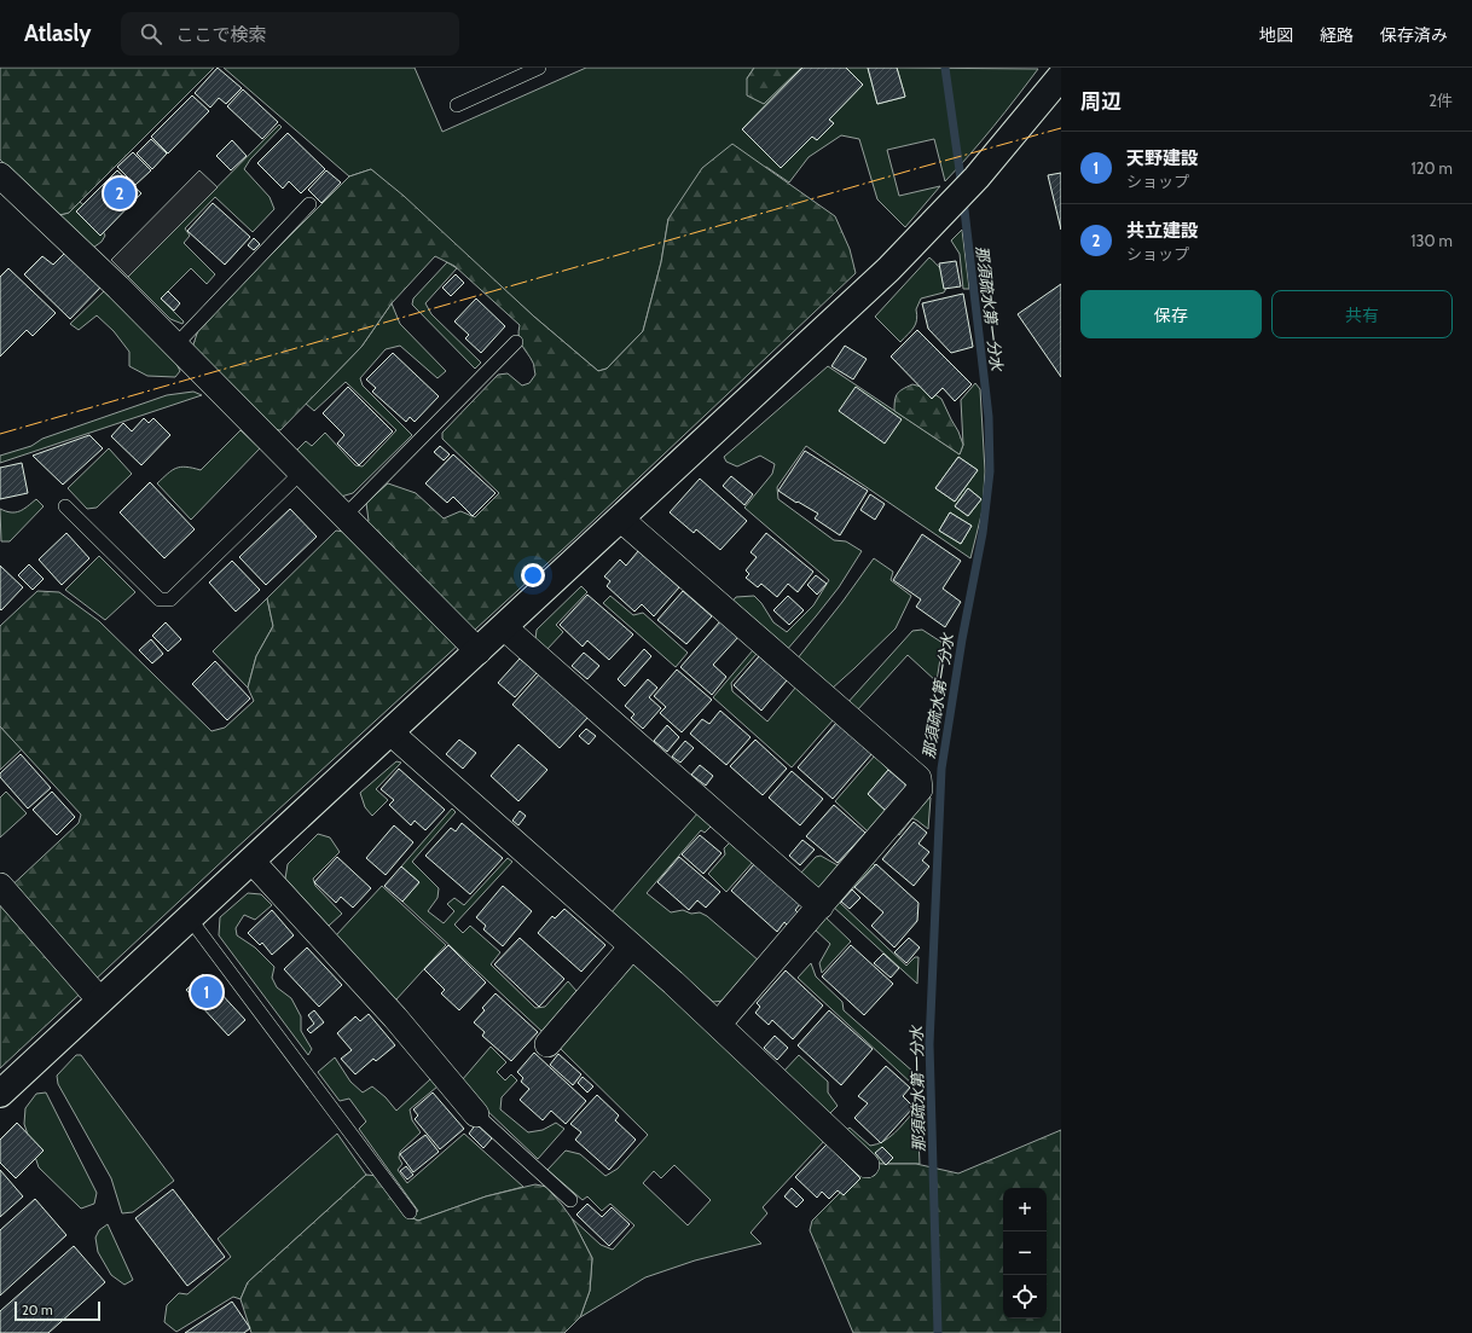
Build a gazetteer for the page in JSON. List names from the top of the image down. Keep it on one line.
{"water":["那須疏水第一分水"],"scale_bar":"20 m","page":{"header":"Atlasly","search":"ここで検索","nav":["地図","経路","保存済み"],"heading":["周辺","2件"],"list":[{"mark":"1","name":"天野建設","note":"ショップ","value":"120 m"},{"mark":"2","name":"共立建設","note":"ショップ","value":"130 m"}],"pins":["2","1"],"buttons":["保存","共有"],"map_buttons":["+","−"],"scale":"20 m"}}
